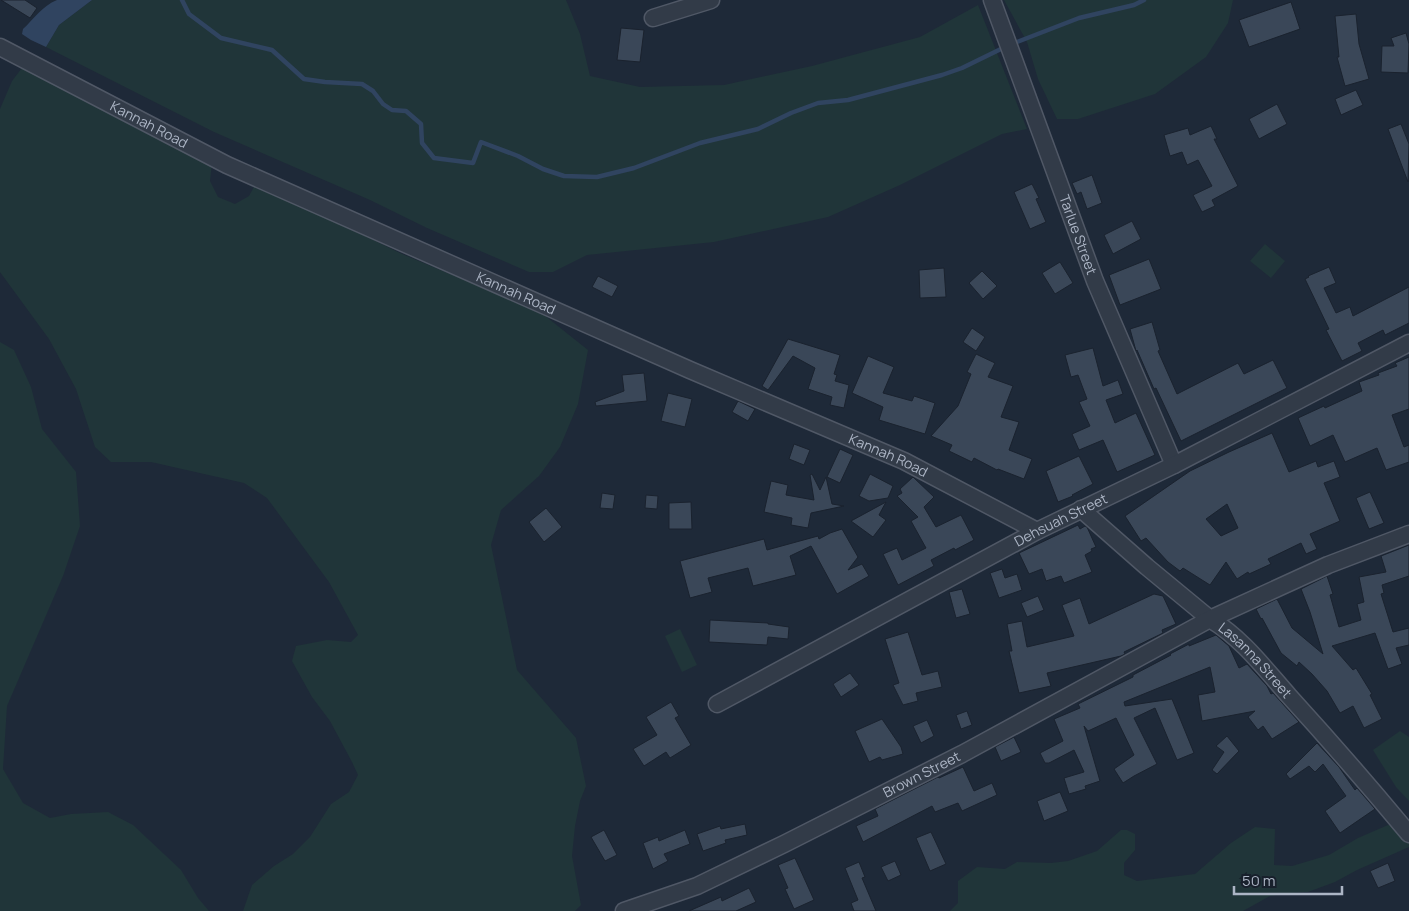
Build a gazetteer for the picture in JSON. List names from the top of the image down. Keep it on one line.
{"streets":{"street":["Kannah Road","Tarlue Street","Dehsuah Street","Lasanna Street","Brown Street"]},"crossings":[["Kannah Road","Dehsuah Street"],["Tarlue Street","Dehsuah Street"],["Dehsuah Street","Lasanna Street"],["Lasanna Street","Brown Street"]],"scale_bar":"50 m"}
